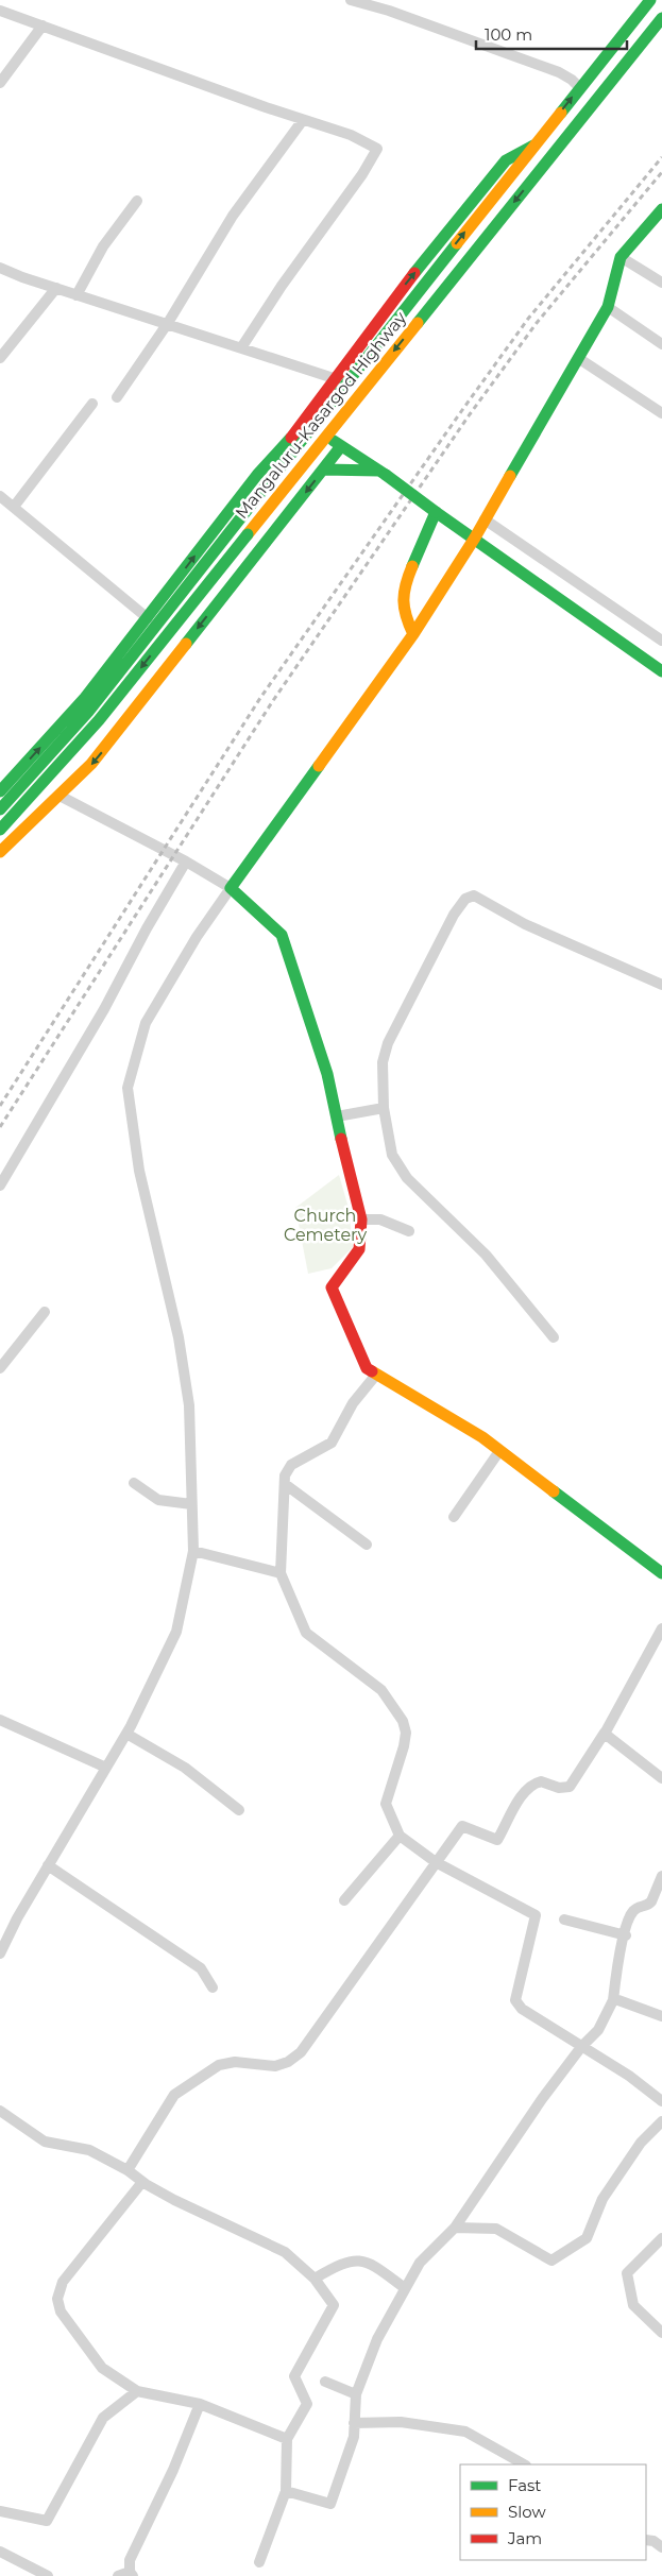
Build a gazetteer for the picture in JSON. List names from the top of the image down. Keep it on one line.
{"streets":{"main road":["Mangaluru-Kasargod Highway"]},"parks":["Church Cemetery"],"legend":["Fast","Slow","Jam"],"scale_bar":"100 m"}
